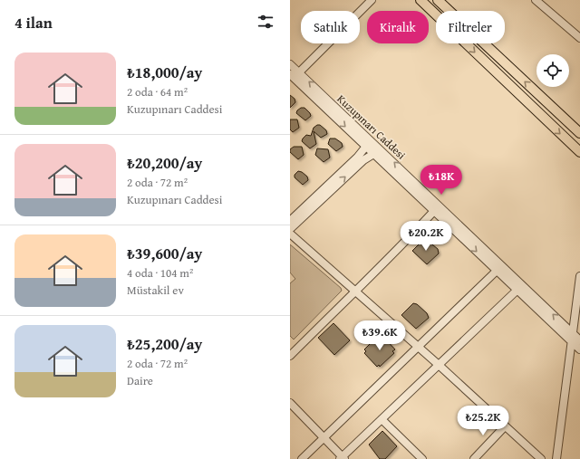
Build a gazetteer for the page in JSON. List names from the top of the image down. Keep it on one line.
{"streets":{"street":["Kuzupınarı Caddesi"]},"page":{"heading":"4 ilan","chip":["Satılık","Kiralık","Filtreler"],"list":[{"name":"₺18,000/ay","note":"2 oda · 64 m² · Kuzupınarı Caddesi"},{"name":"₺20,200/ay","note":"2 oda · 72 m² · Kuzupınarı Caddesi"},{"name":"₺39,600/ay","note":"4 oda · 104 m² · Müstakil ev"},{"name":"₺25,200/ay","note":"2 oda · 72 m² · Daire"}],"price":["₺18K","₺20.2K","₺39.6K","₺25.2K"]}}
